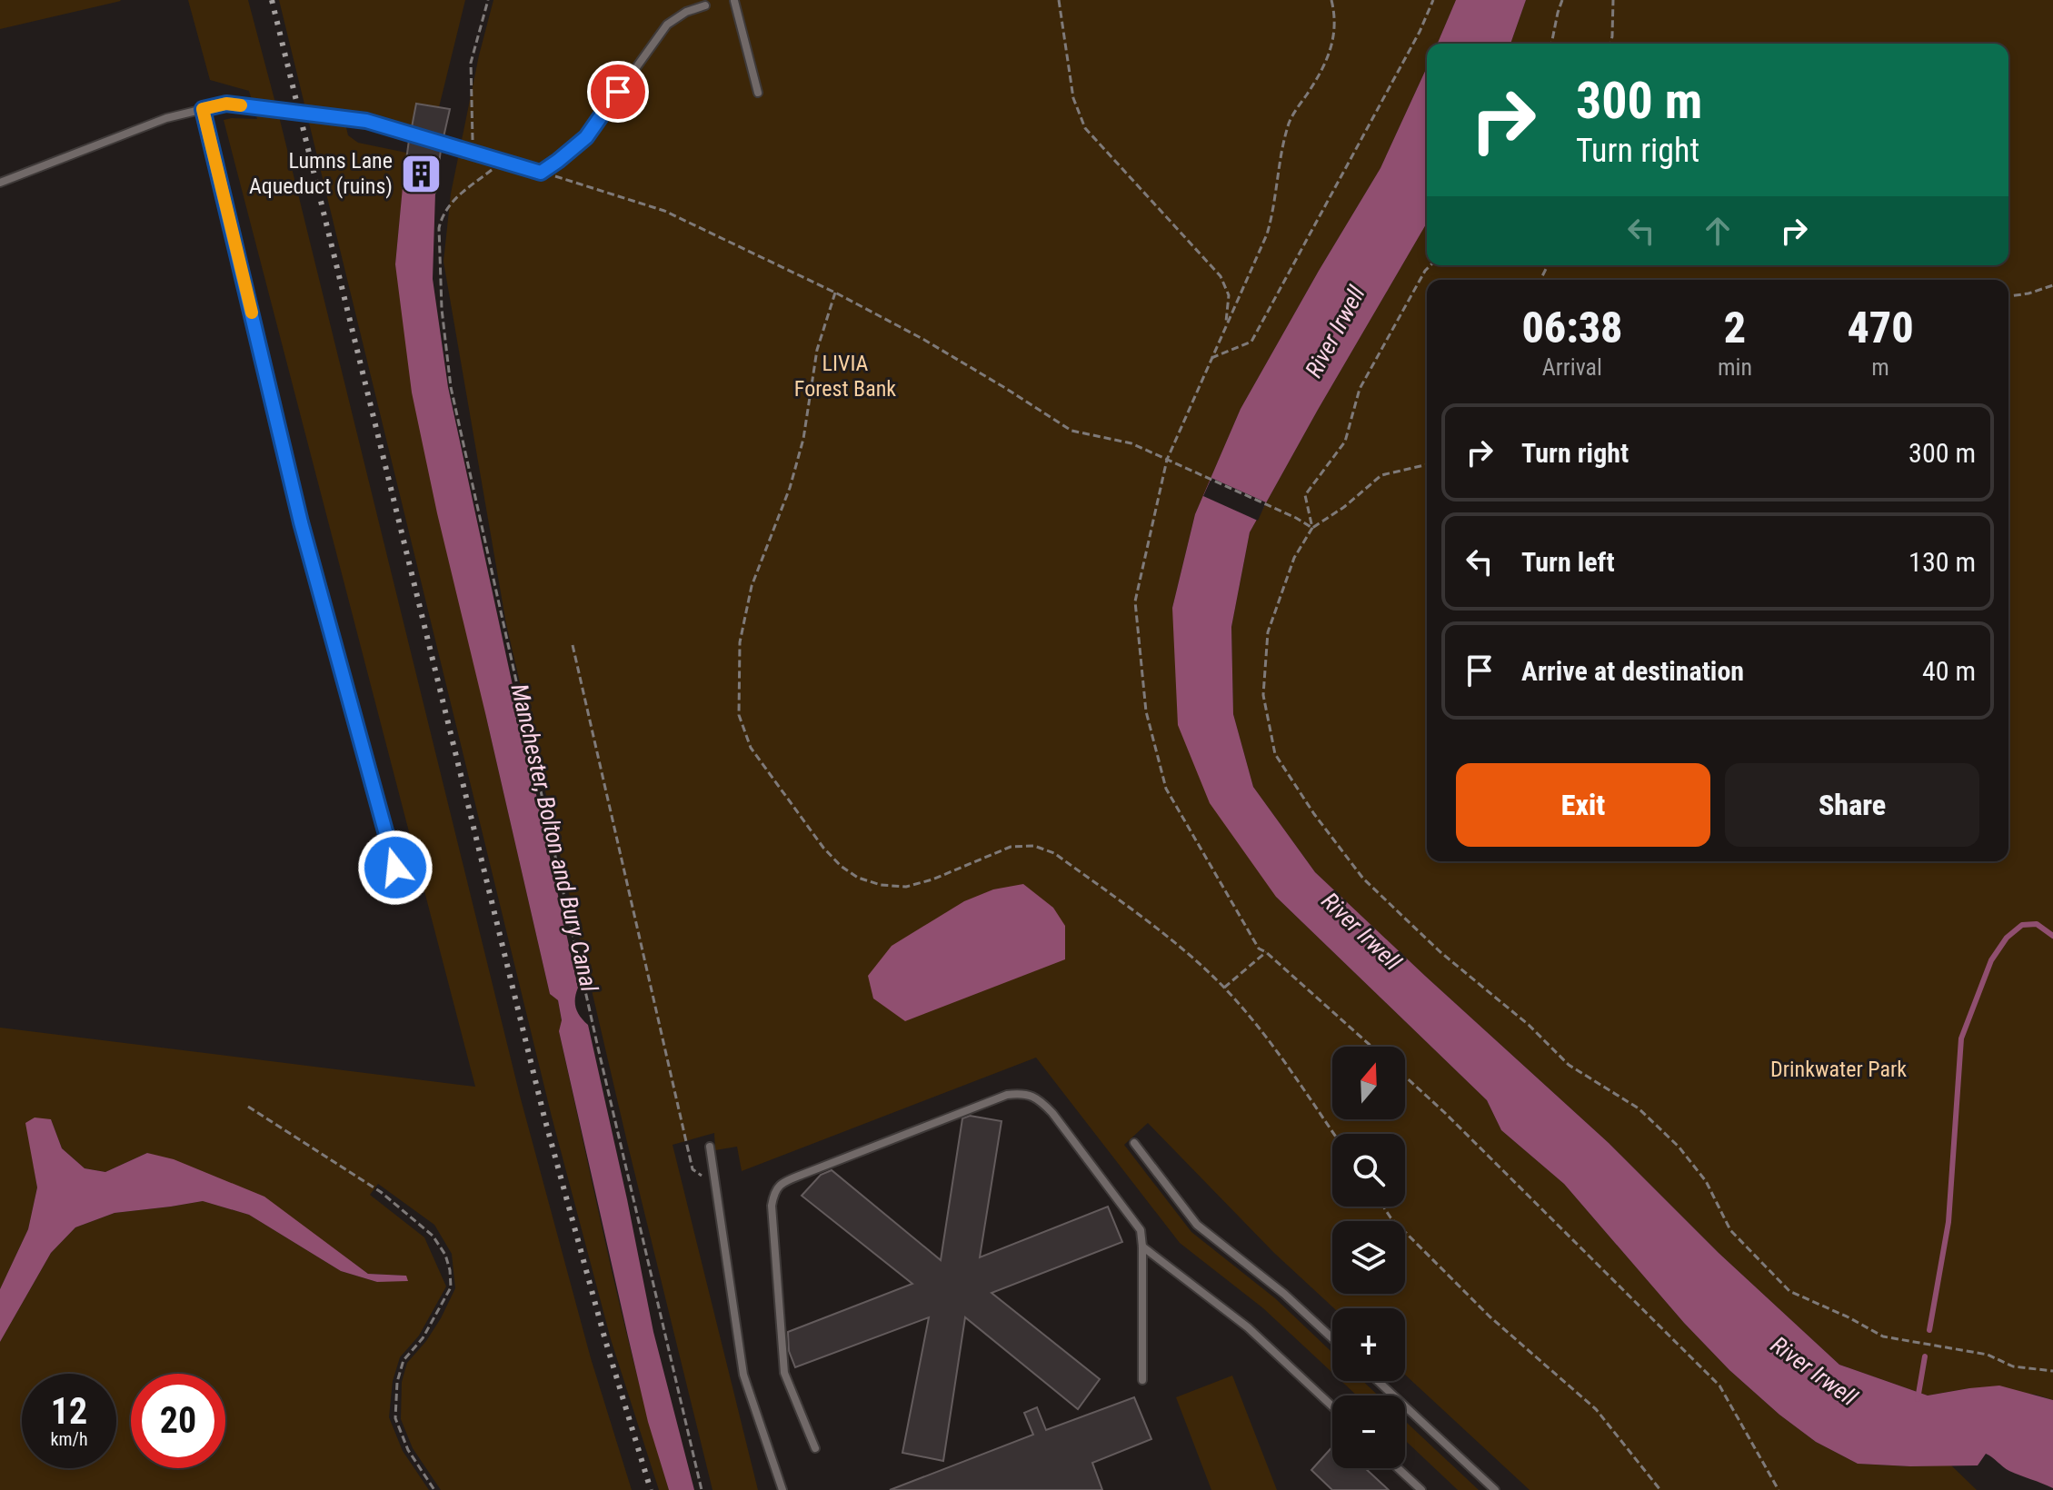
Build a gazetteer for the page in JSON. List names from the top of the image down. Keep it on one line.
{"water":["River Irwell","Manchester, Bolton and Bury Canal"],"parks":["LIVIA Forest Bank","Drinkwater Park"],"places":{"building":["Lumns Lane Aqueduct (ruins)"]},"north":"top","page":{"turn":["300 m","Turn right"],"eta":["06:38","Arrival","2","min","470","m"],"list":[{"name":"Turn right","value":"300 m"},{"name":"Turn left","value":"130 m"},{"name":"Arrive at destination","value":"40 m"}],"buttons":["Exit","Share"],"map_buttons":["+","−"],"speed":"12 km/h","limit":"20"}}
